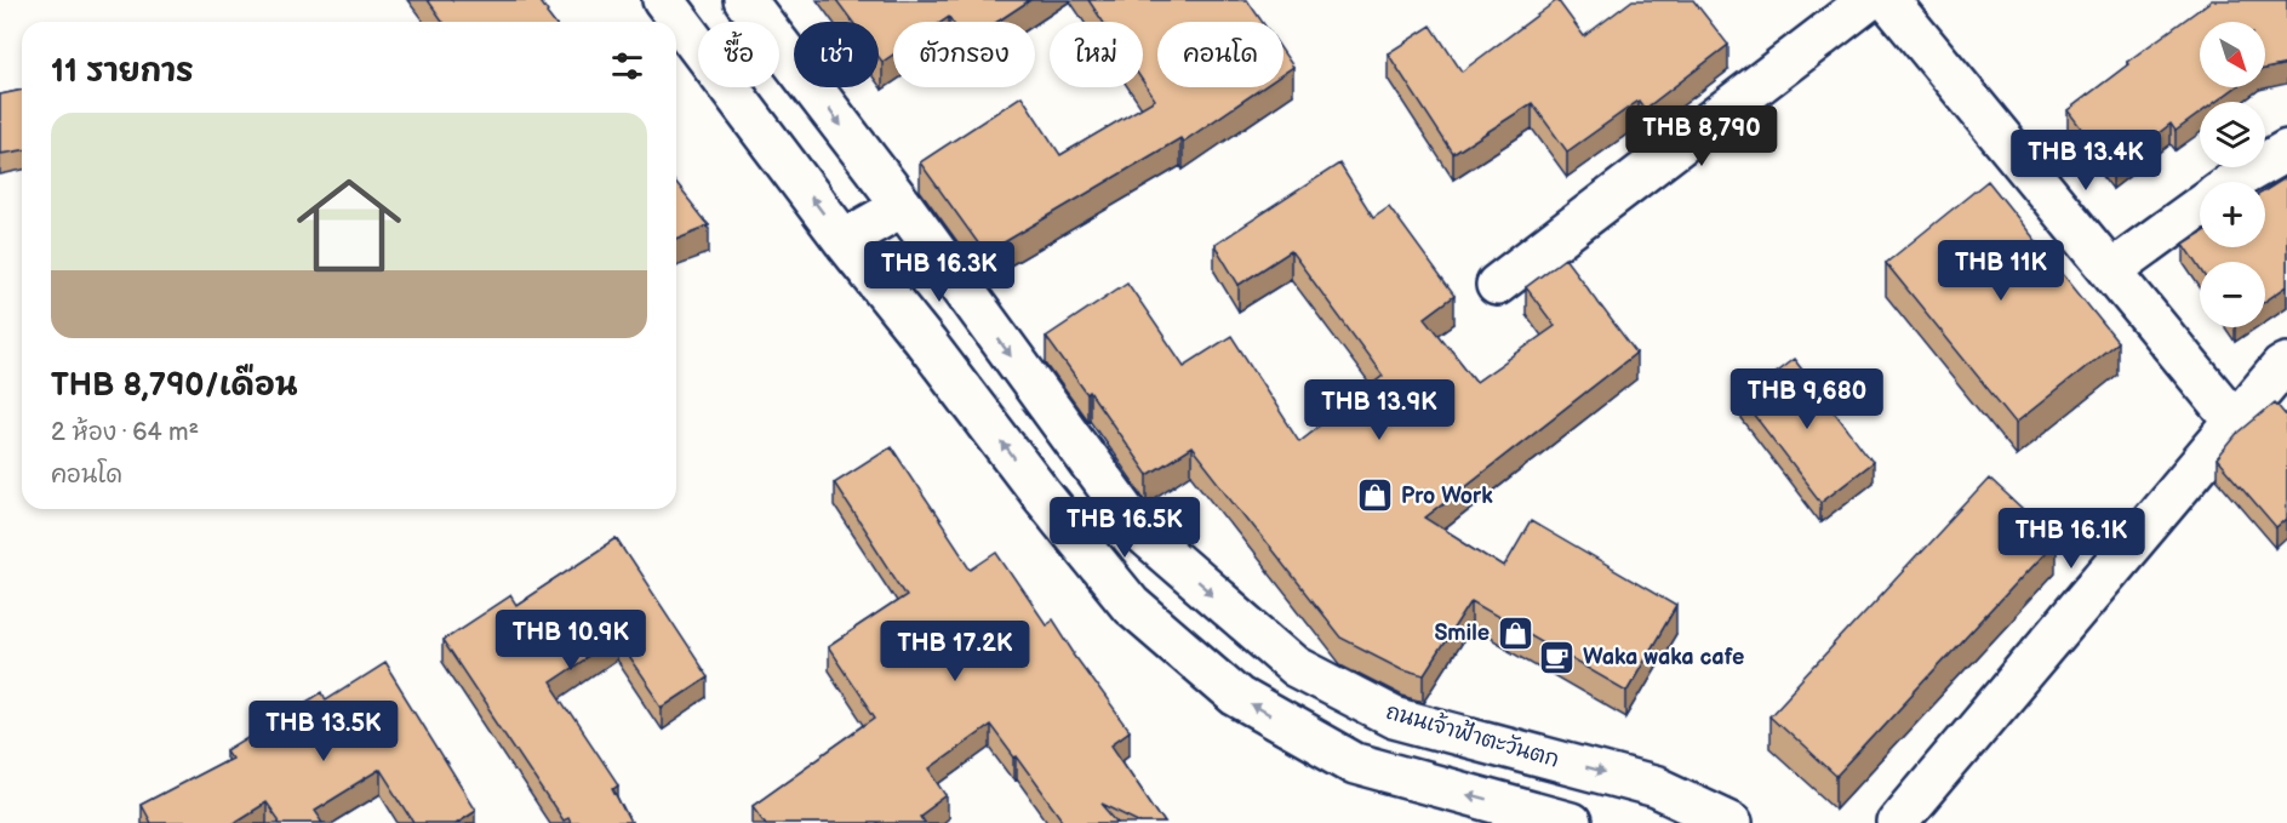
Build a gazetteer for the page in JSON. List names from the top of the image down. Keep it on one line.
{"streets":{"main road":["ถนนเจ้าฟ้าตะวันตก"]},"places":{"shop":["Pro Work","Smile"],"cafe":["Waka waka cafe"]},"north":"bottom right","page":{"map_buttons":["+","−"],"chip":["ซื้อ","เช่า","ตัวกรอง","ใหม่","คอนโด"],"heading":"11 รายการ","price":["THB 8,790","THB 13.4K","THB 11K","THB 16.3K","THB 9,680","THB 13.9K","THB 16.5K","THB 16.1K","THB 10.9K","THB 17.2K","THB 13.5K"],"list":[{"name":"THB 8,790/เดือน","note":"2 ห้อง · 64 m² · คอนโด"}]}}
